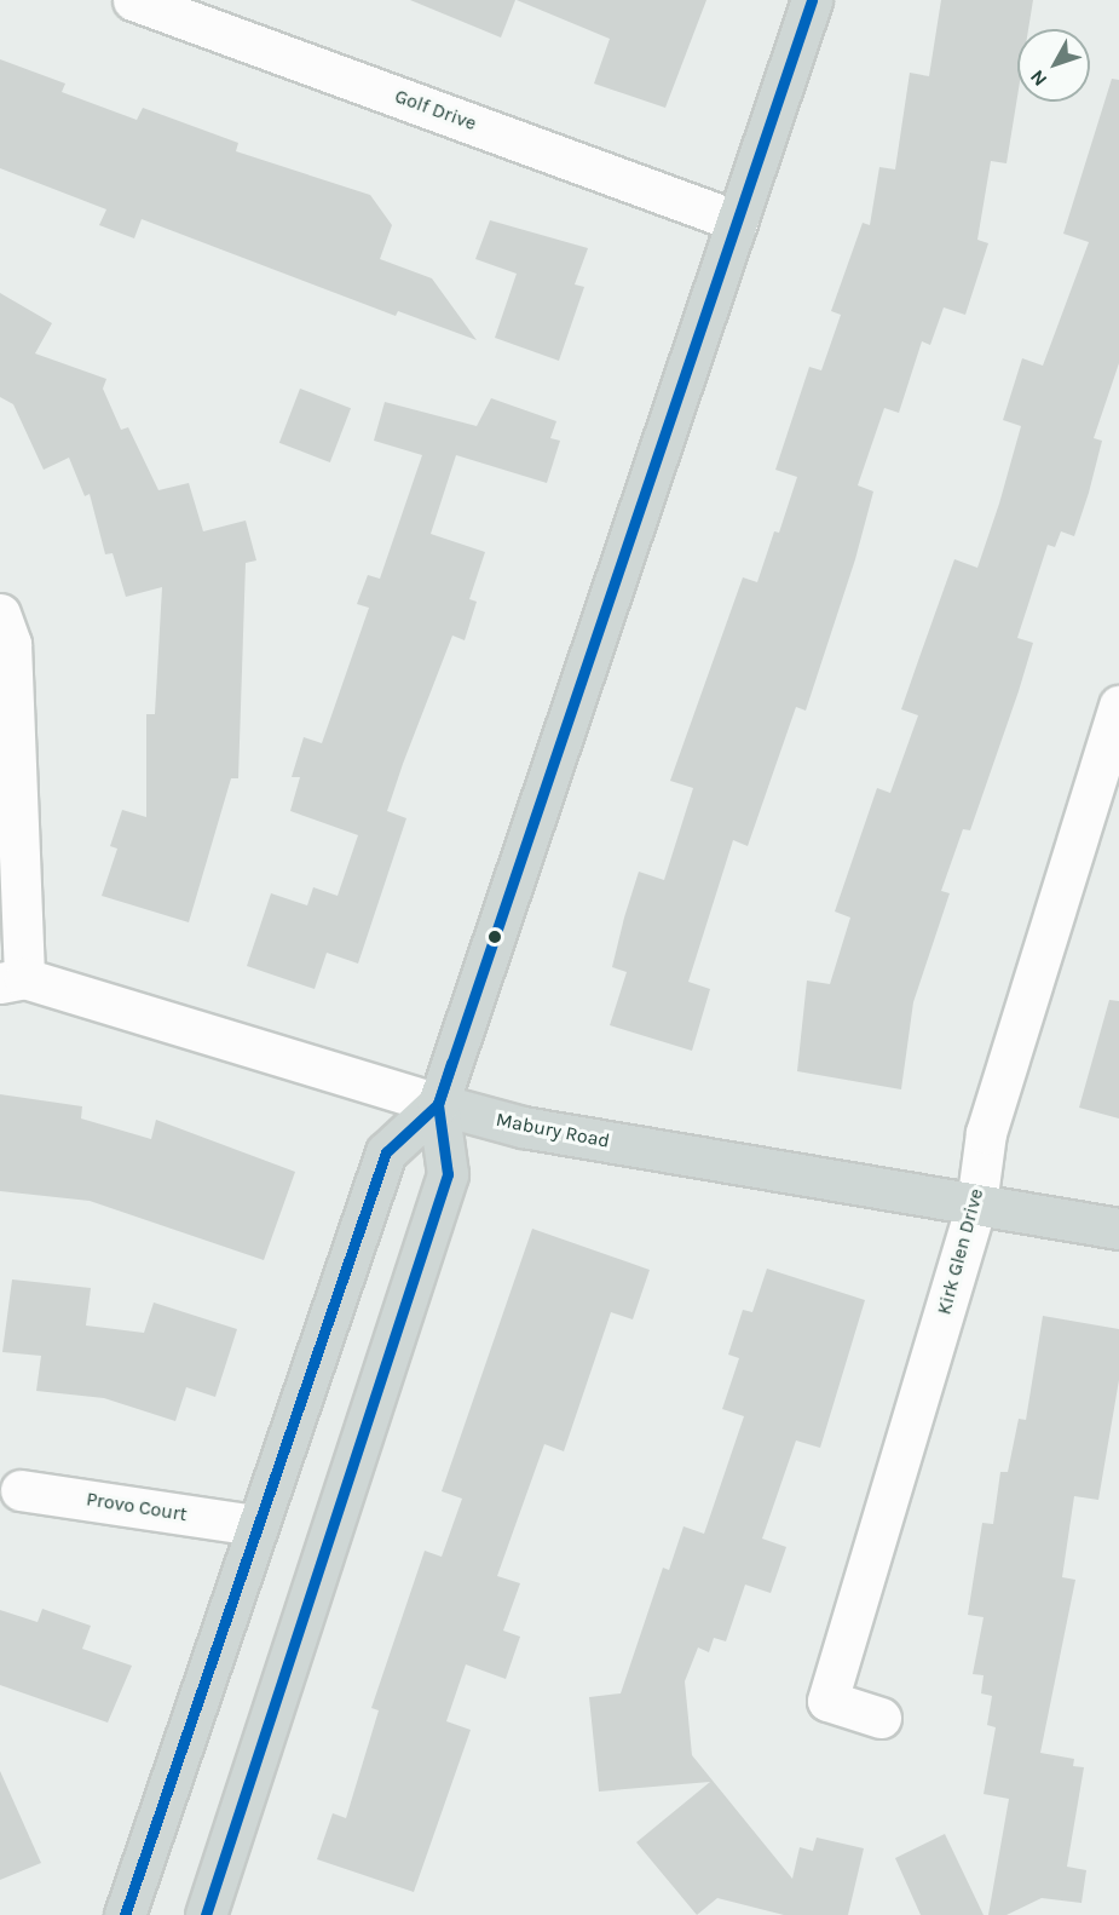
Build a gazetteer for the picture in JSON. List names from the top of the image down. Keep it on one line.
{"streets":{"main road":["Mabury Road"],"street":["Golf Drive","Kirk Glen Drive","Provo Court"]},"crossings":[["Mabury Road","Kirk Glen Drive"]],"north":"bottom left"}
